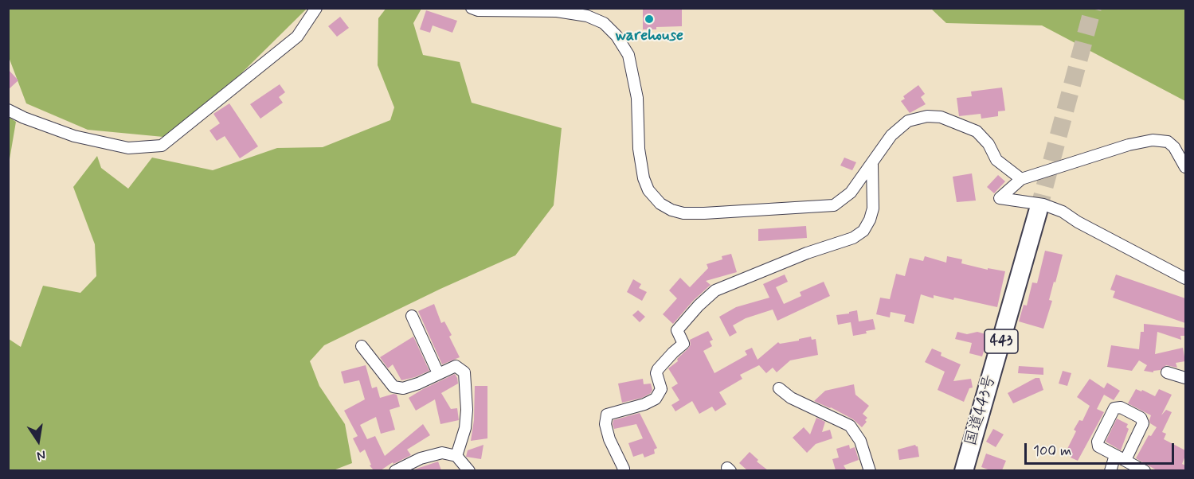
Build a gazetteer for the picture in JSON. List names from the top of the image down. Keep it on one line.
{"streets":{"highway":["443","国道443号"]},"places":["warehouse"],"scale_bar":"100 m","north":"bottom"}
